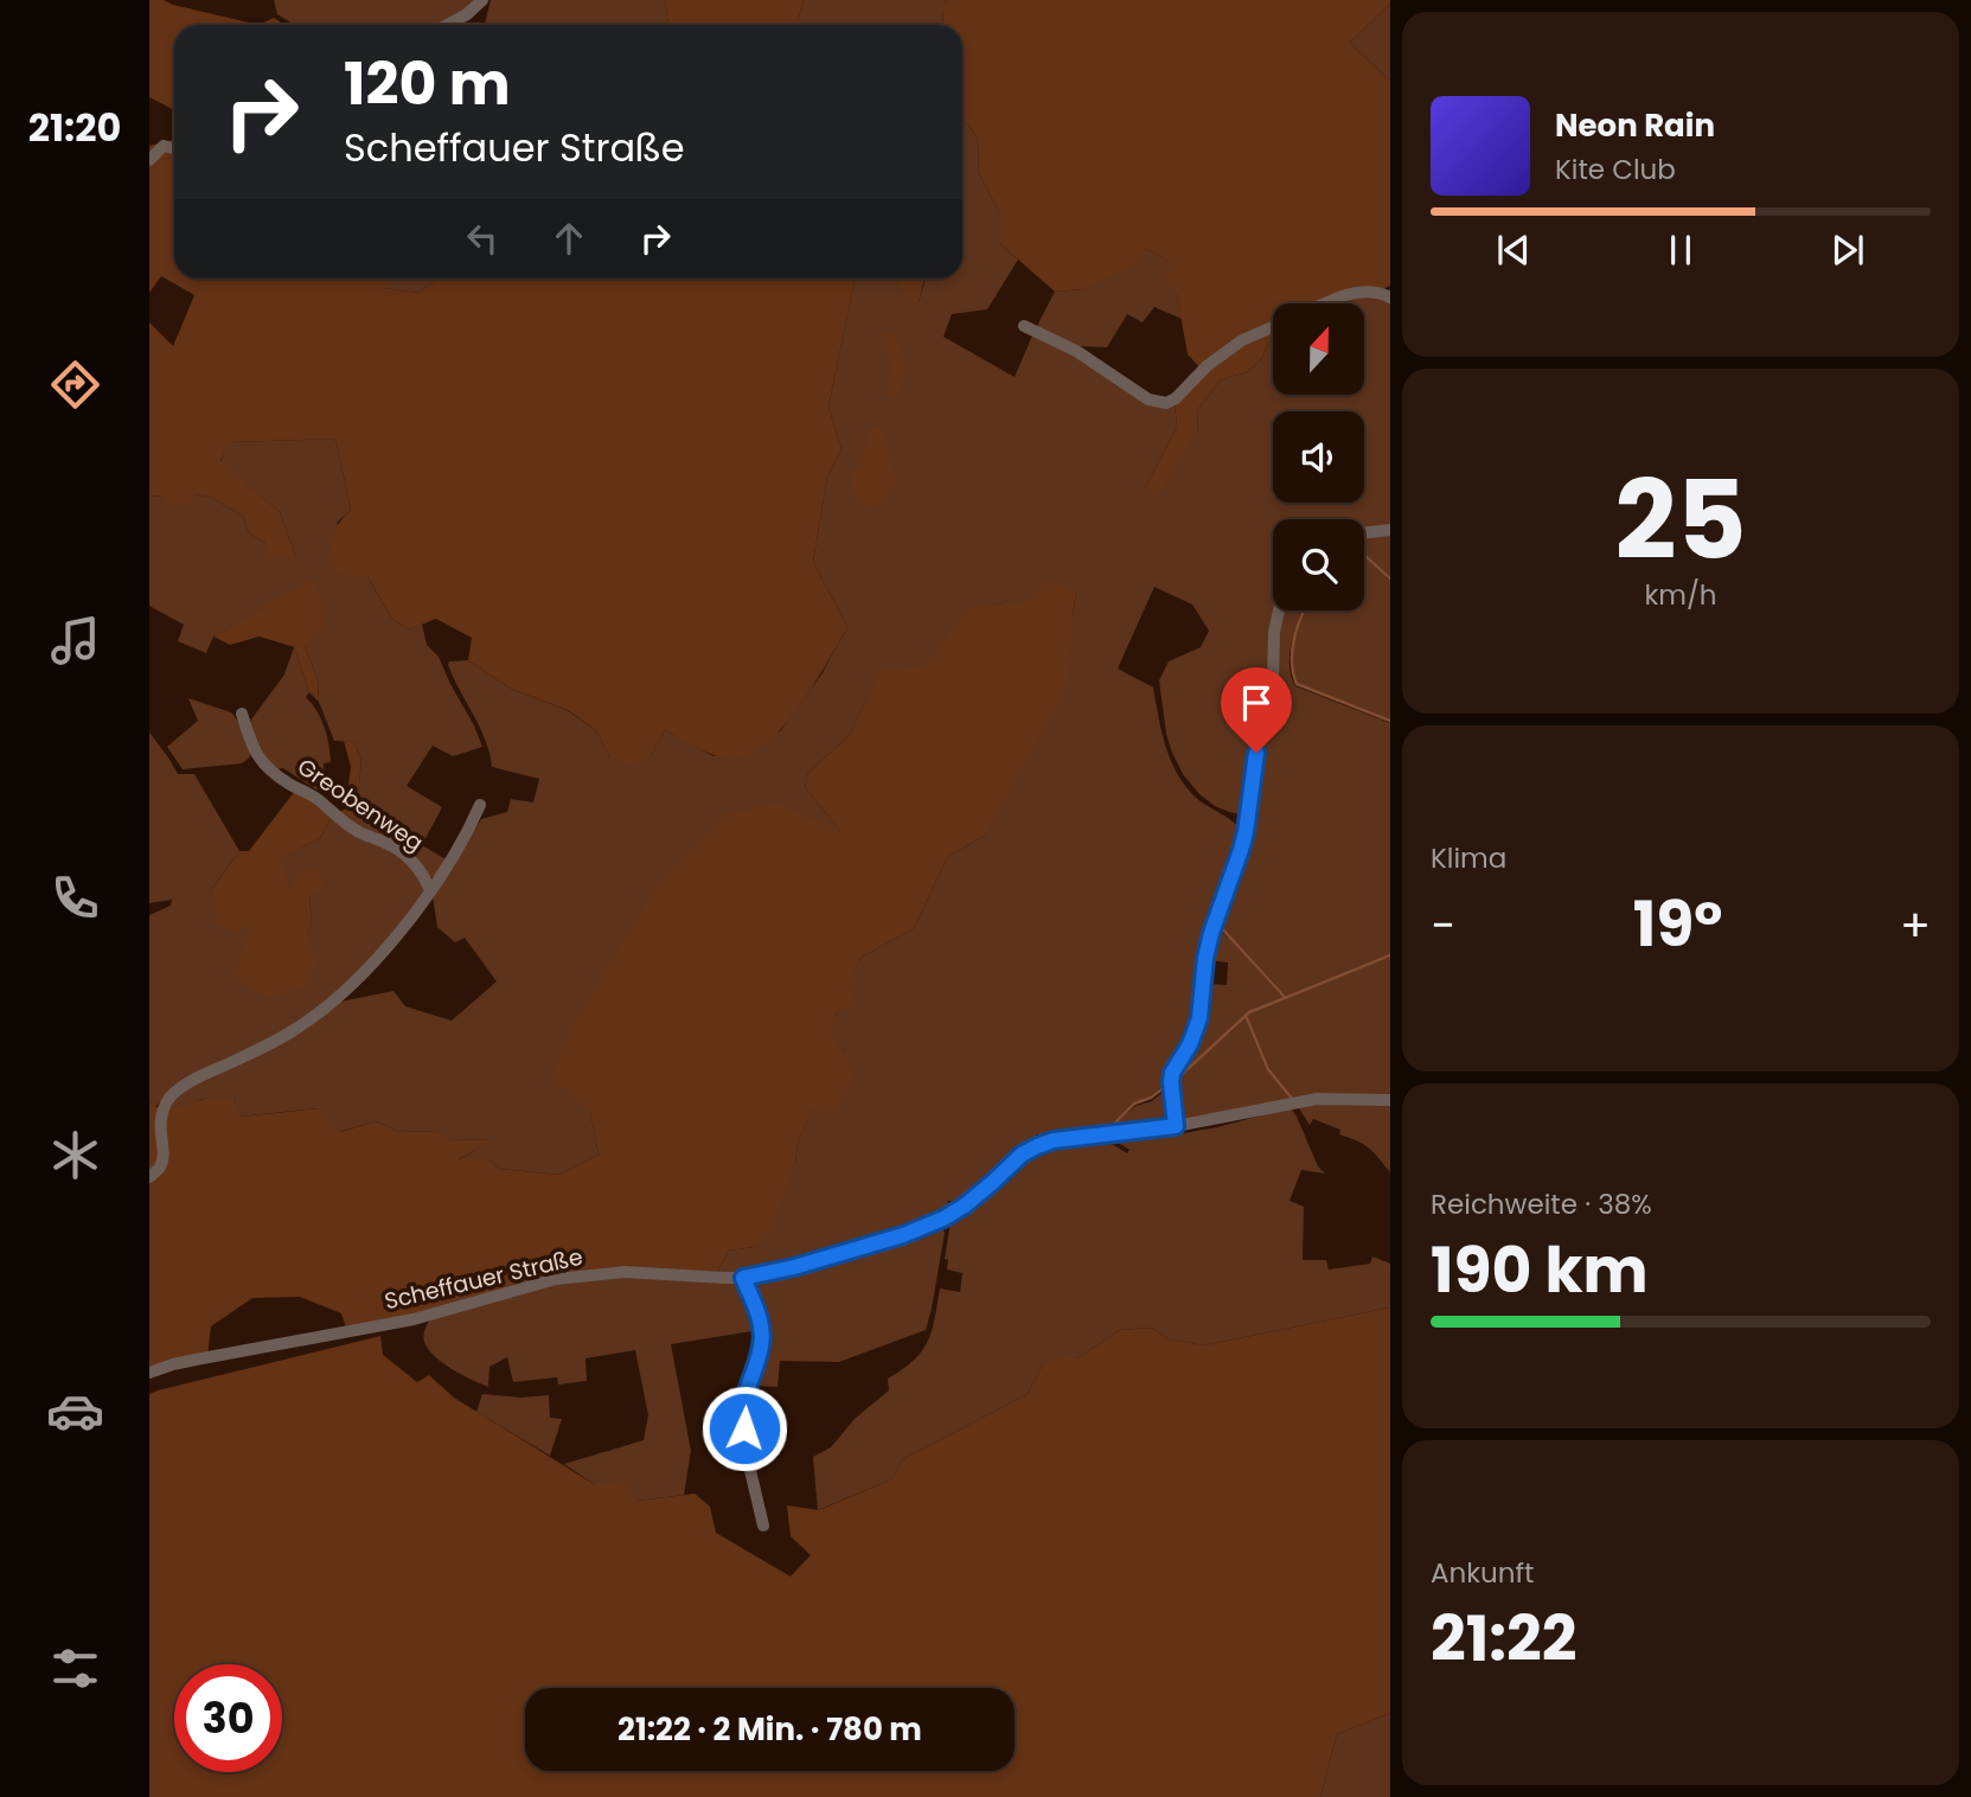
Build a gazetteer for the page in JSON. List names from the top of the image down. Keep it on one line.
{"streets":{"street":["Greobenweg","Scheffauer Straße"]},"north":"top","page":{"tabs":"21:20","turn":["120 m","Scheffauer Straße"],"song":["Neon Rain","Kite Club"],"tile":[["25","km/h"],"Klima",["Reichweite · 38%","190 km"],["Ankunft","21:22"]],"heat":["−","19°","+"],"limit":"30","trip":"21:22 · 2 Min. · 780 m"}}
